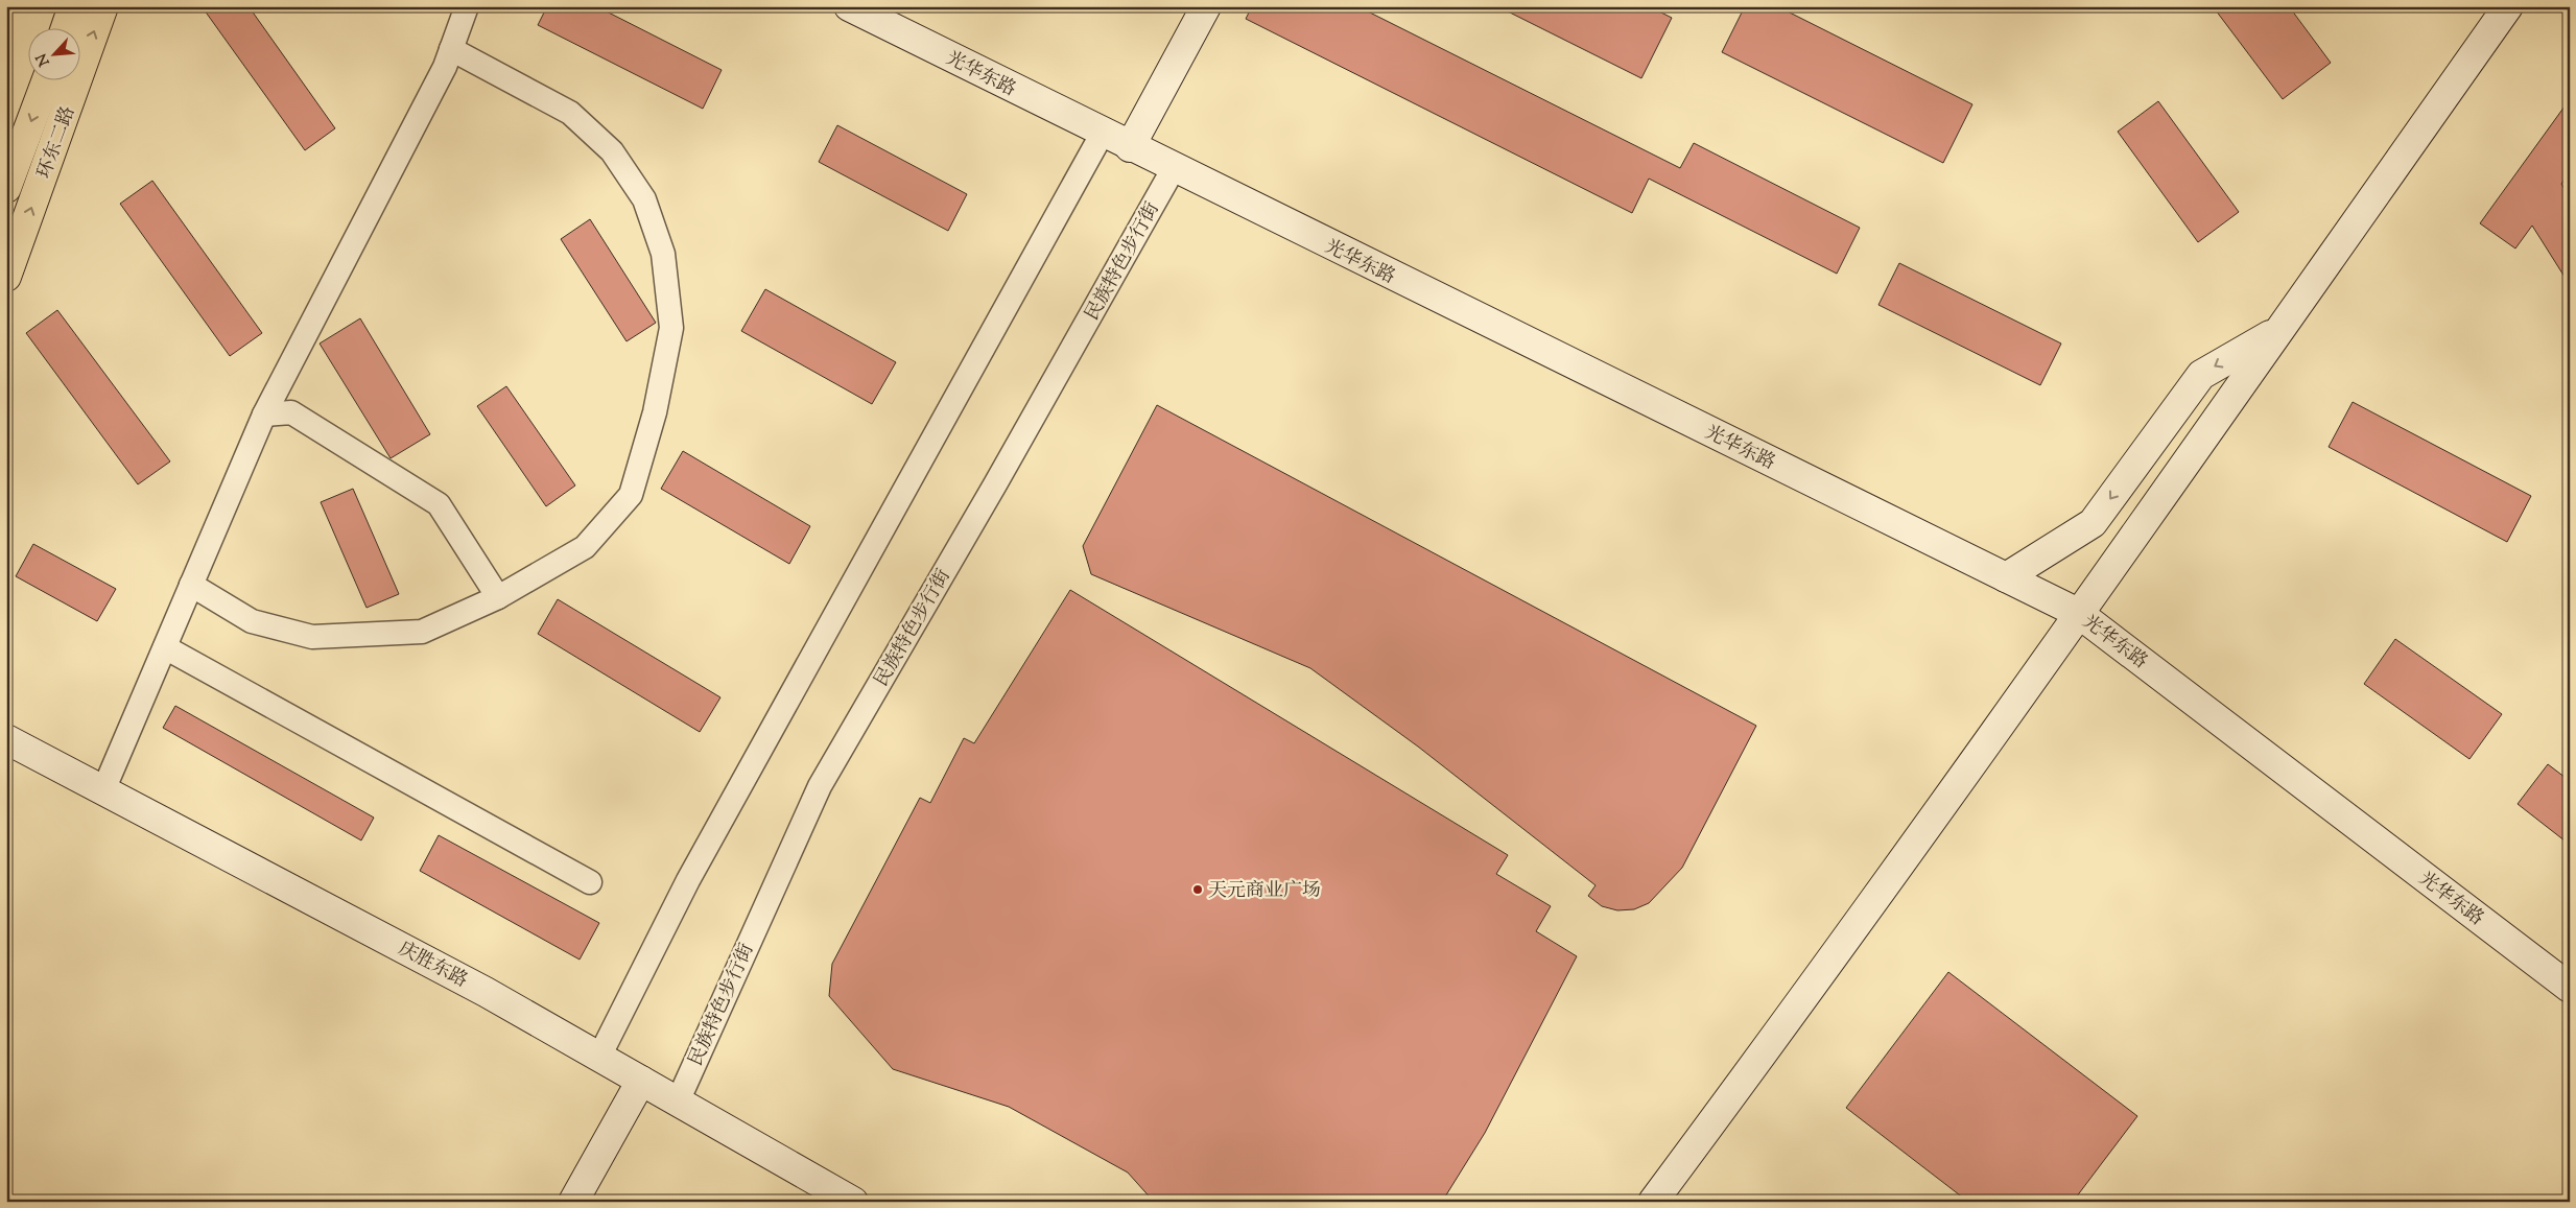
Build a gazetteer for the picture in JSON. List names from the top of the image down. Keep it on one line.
{"streets":{"main road":["光华东路","环东二路","庆胜东路"],"street":["民族特色步行街"]},"crossings":[["光华东路","民族特色步行街"],["民族特色步行街","庆胜东路"]],"places":["天元商业广场"],"north":"bottom left"}
